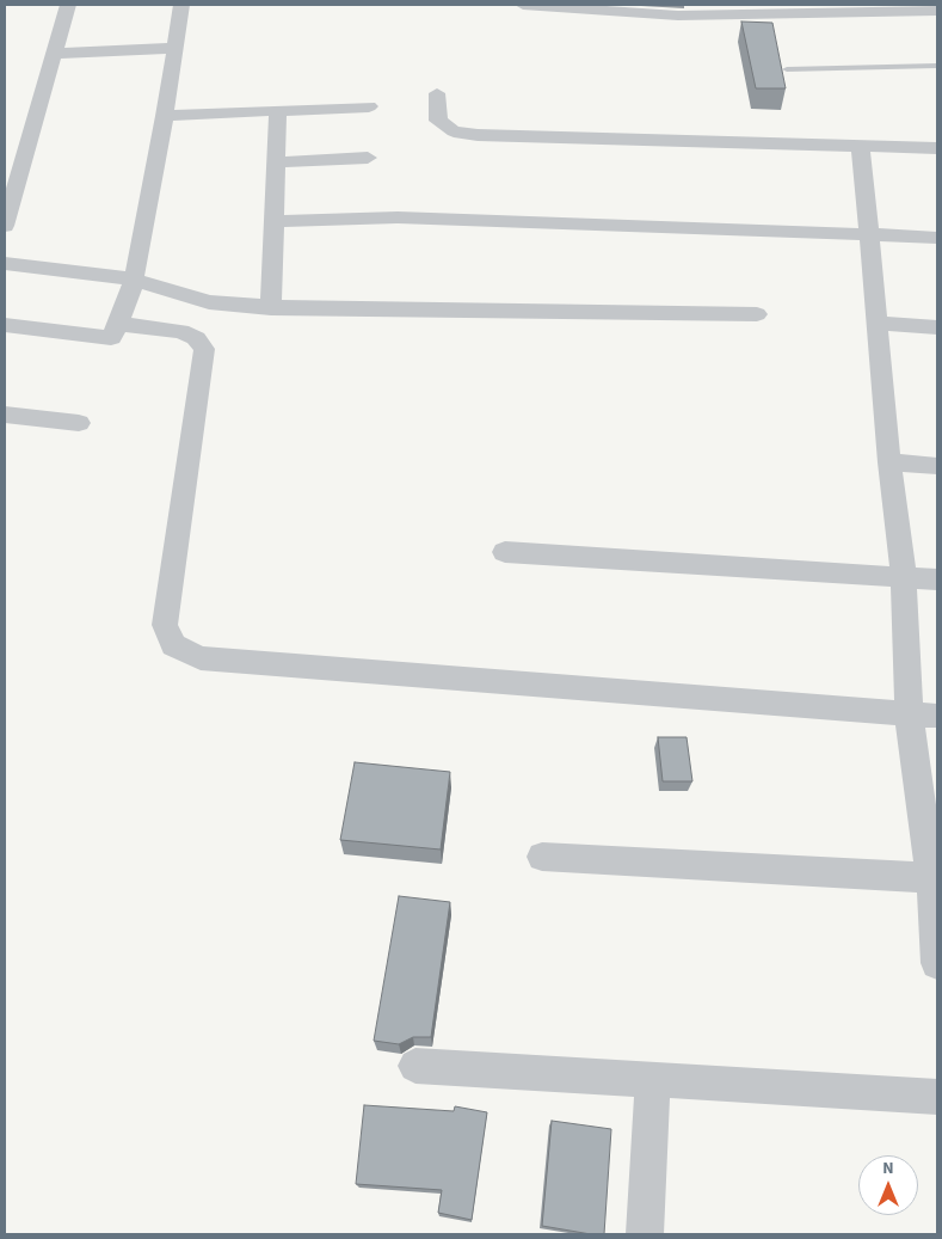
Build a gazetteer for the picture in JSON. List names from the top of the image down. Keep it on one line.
{"north":"top"}
